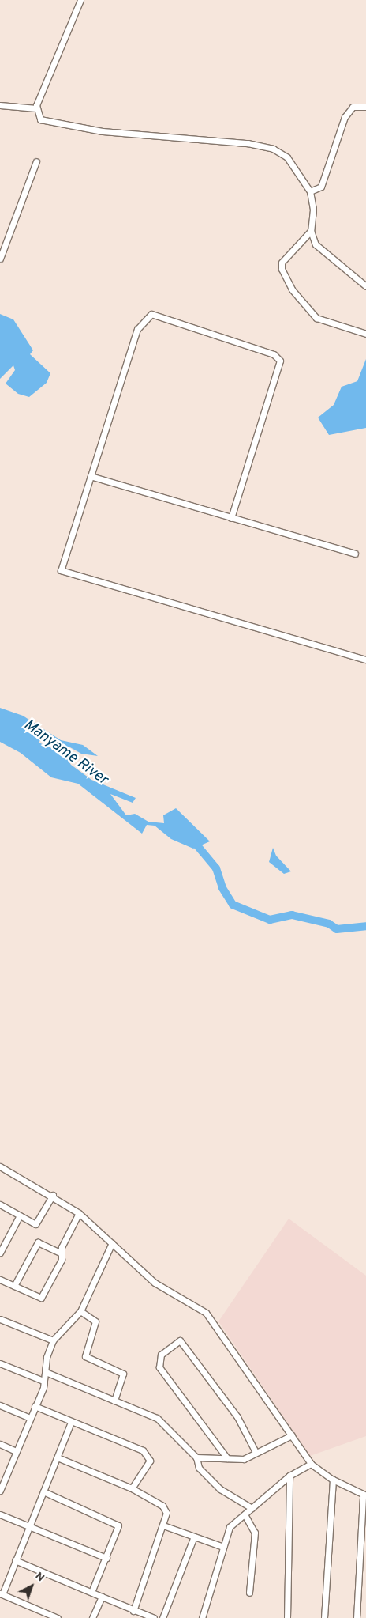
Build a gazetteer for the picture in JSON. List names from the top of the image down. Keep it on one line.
{"water":["Manyame River"],"north":"top right"}
